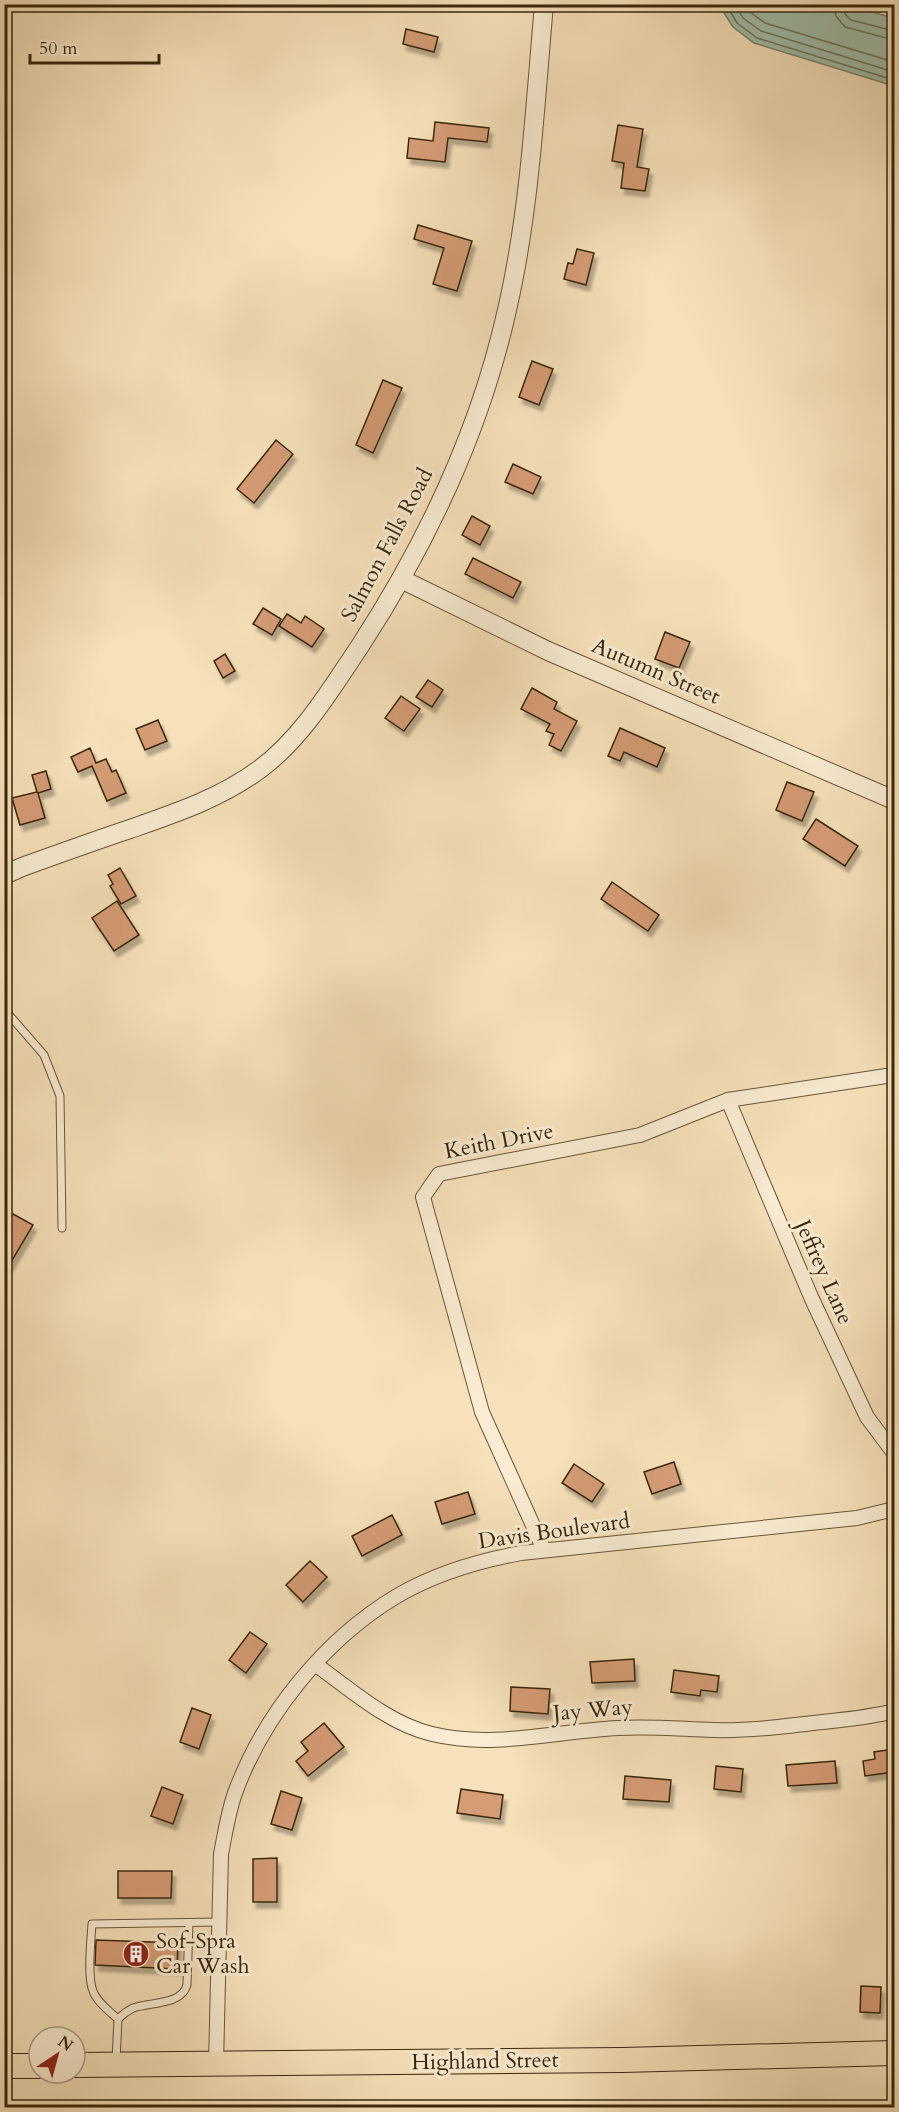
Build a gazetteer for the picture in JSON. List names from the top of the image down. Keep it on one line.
{"streets":{"highway":["Highland Street"],"street":["Salmon Falls Road","Autumn Street","Keith Drive","Jeffrey Lane","Davis Boulevard","Jay Way"]},"crossings":[["Salmon Falls Road","Autumn Street"],["Keith Drive","Jeffrey Lane"],["Keith Drive","Davis Boulevard"],["Davis Boulevard","Jay Way"],["Davis Boulevard","Highland Street"]],"places":{"building":["Sof-Spra Car Wash"]},"scale_bar":"50 m","north":"top right"}
